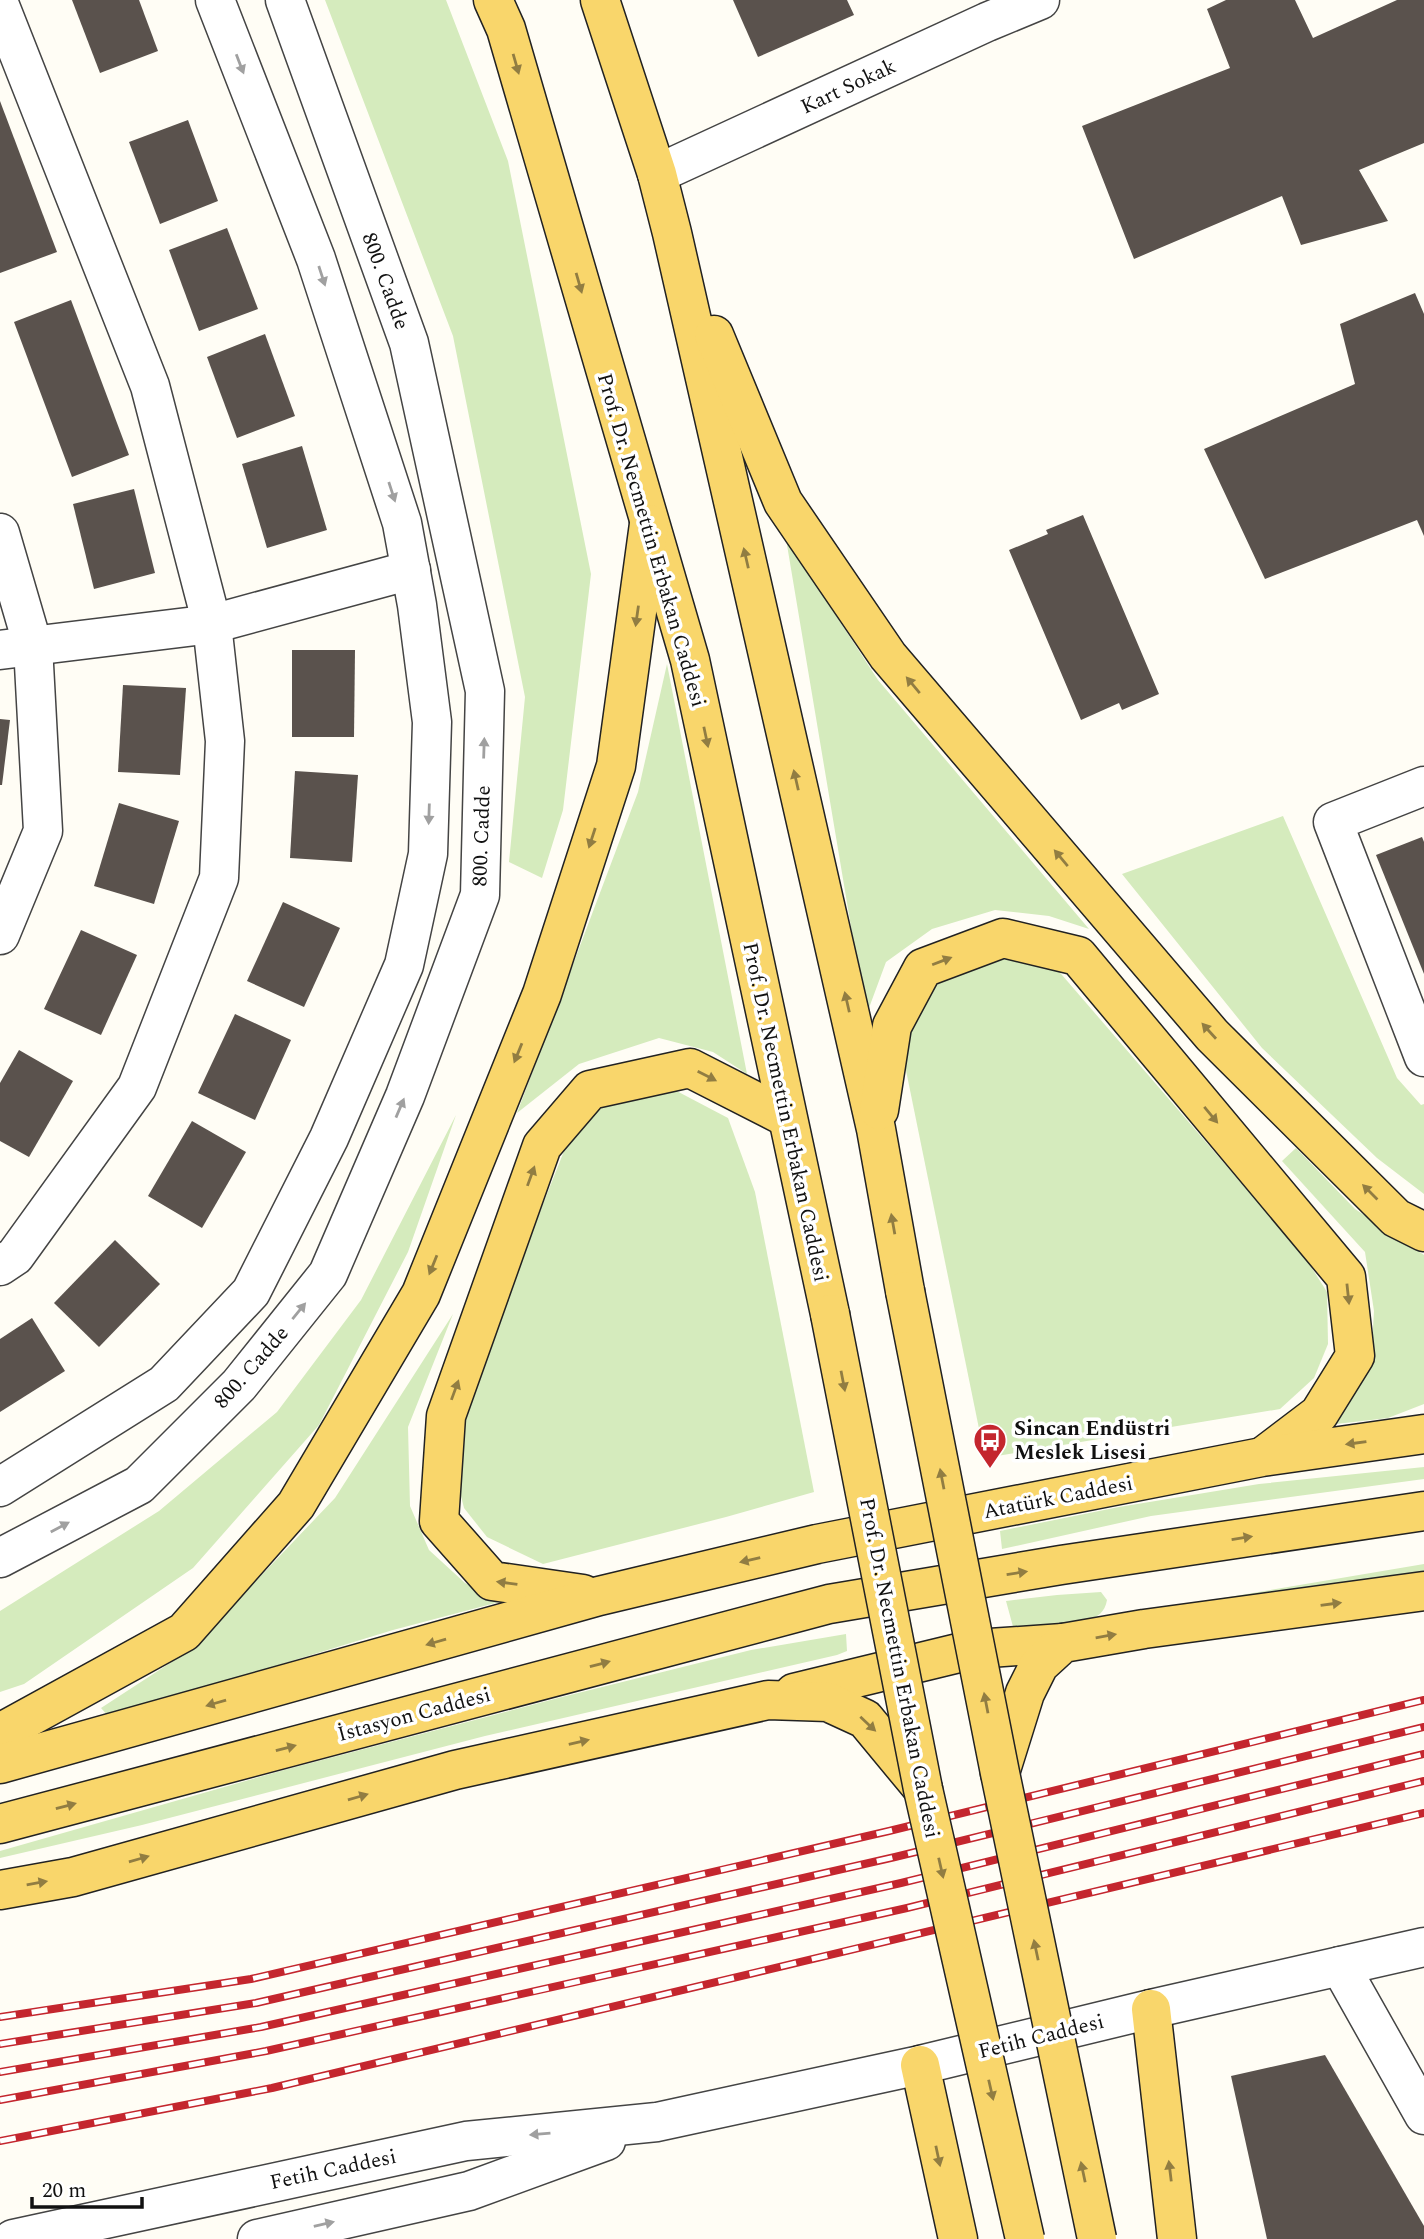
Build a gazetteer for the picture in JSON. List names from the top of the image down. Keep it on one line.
{"streets":{"main road":["Prof. Dr. Necmettin Erbakan Caddesi","Atatürk Caddesi","İstasyon Caddesi"],"street":["Kart Sokak","800. Cadde","Fetih Caddesi"]},"places":{"bus stop":["Sincan Endüstri Meslek Lisesi"]},"scale_bar":"20 m"}
